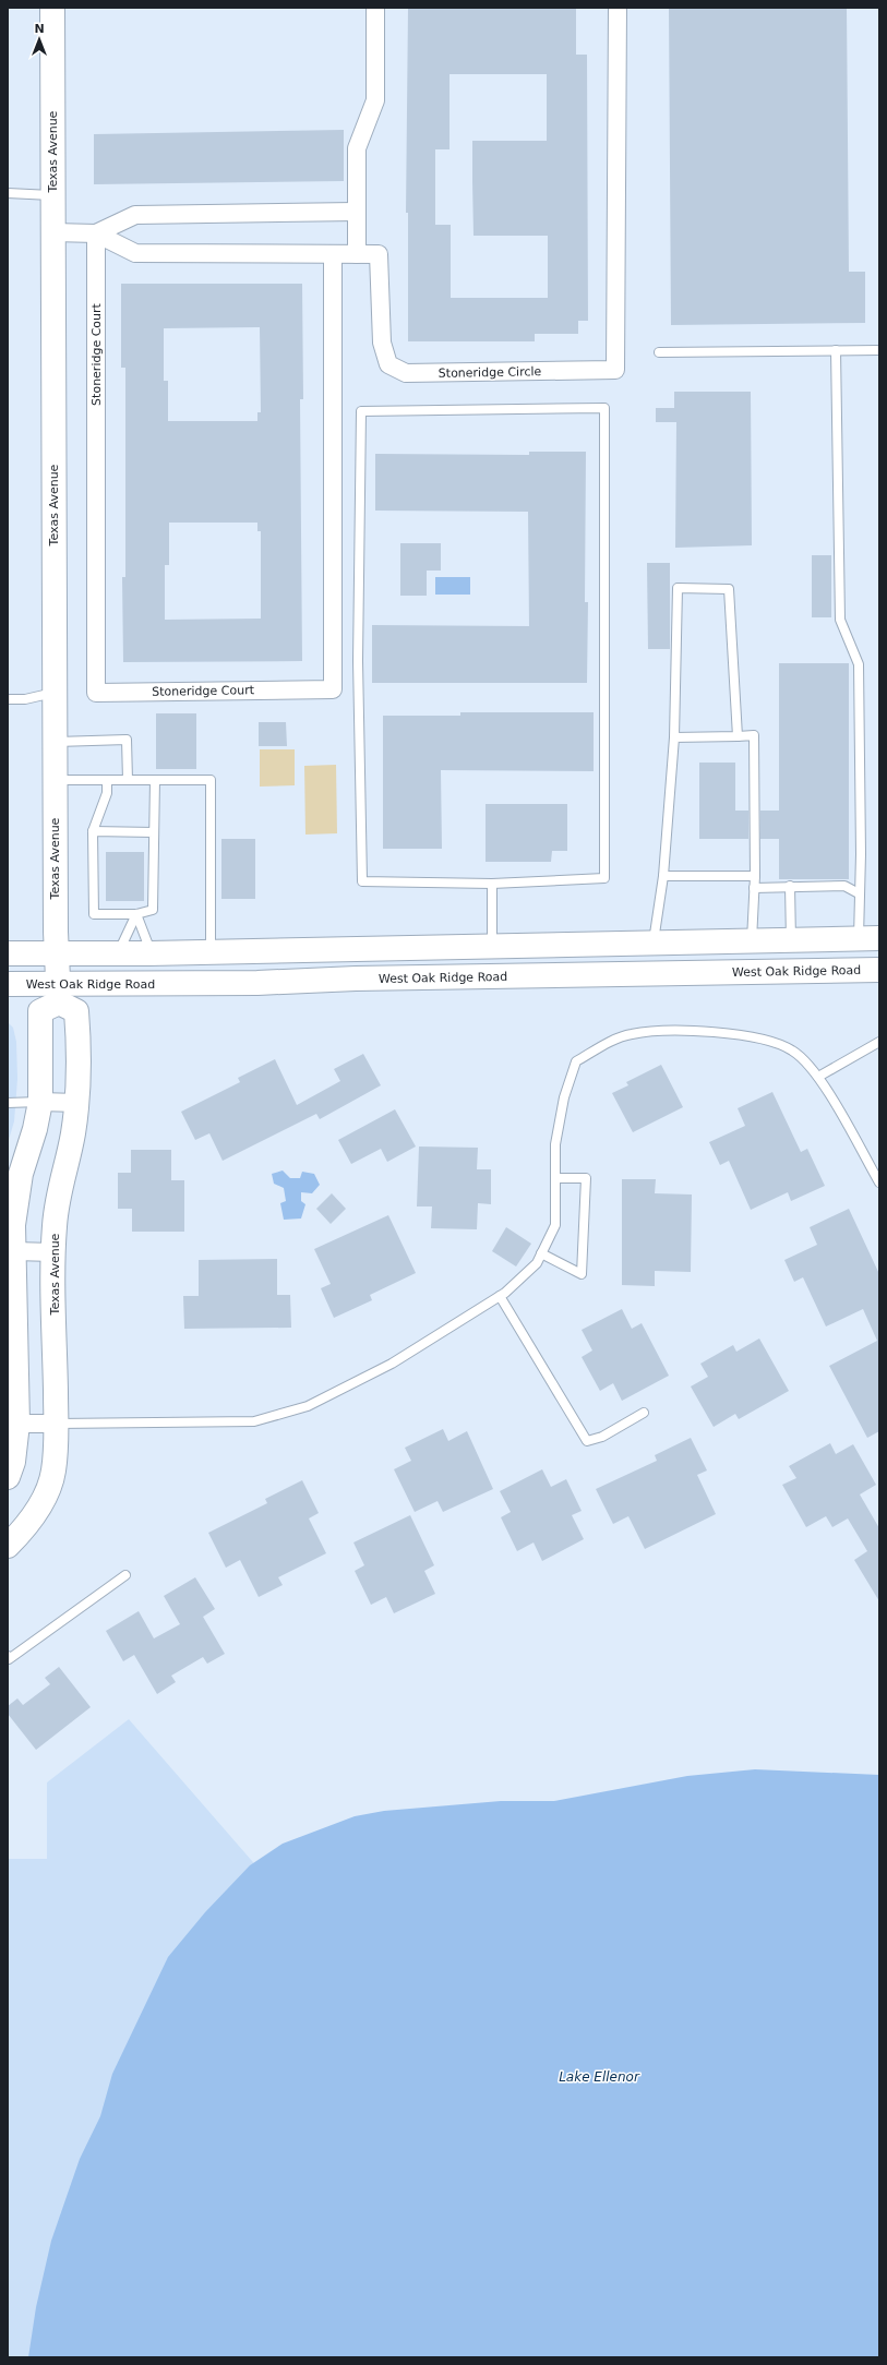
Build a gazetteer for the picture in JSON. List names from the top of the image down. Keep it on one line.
{"streets":{"street":["Texas Avenue","Stoneridge Court","Stoneridge Circle","West Oak Ridge Road"]},"crossings":[["Texas Avenue","West Oak Ridge Road"]],"water":["Lake Ellenor"],"north":"top"}
